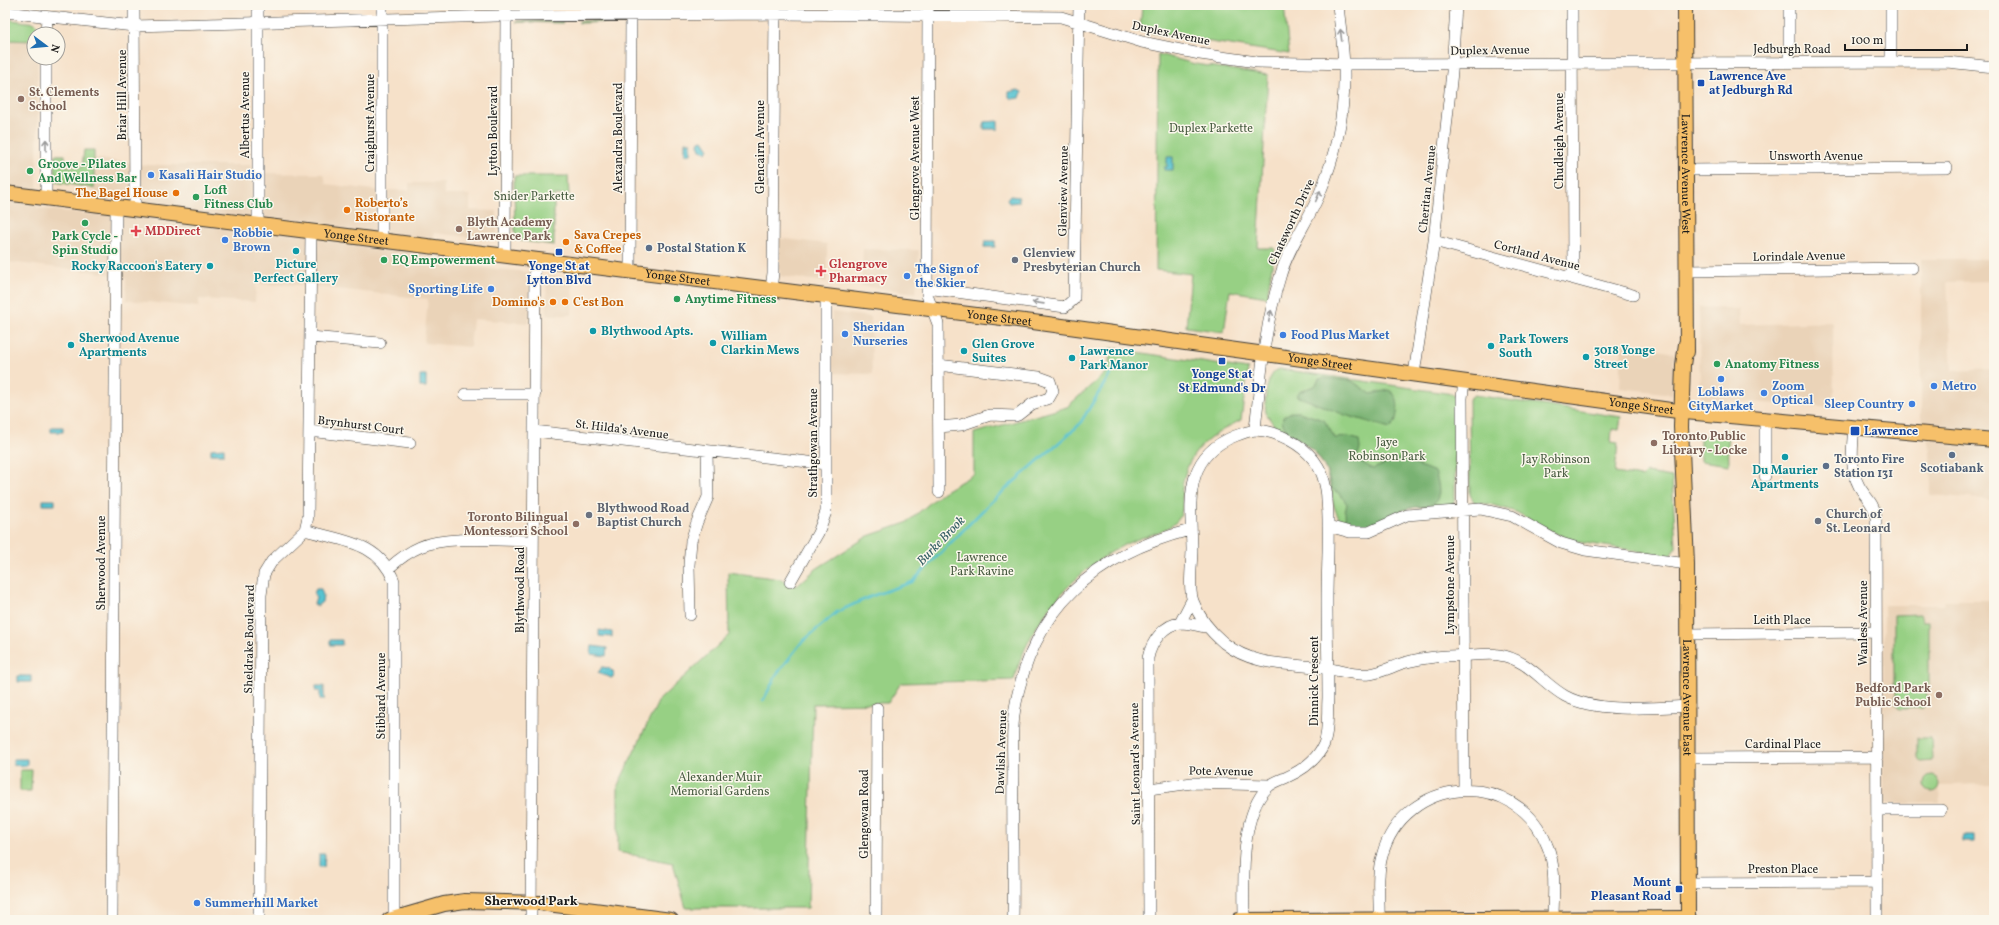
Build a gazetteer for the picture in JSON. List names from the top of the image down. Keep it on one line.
{"streets":{"main road":["Lawrence Avenue West","Yonge Street","Lawrence Avenue East"],"street":["Duplex Avenue","Jedburgh Road","Briar Hill Avenue","Albertus Avenue","Craighurst Avenue","Lytton Boulevard","Alexandra Boulevard","Chudleigh Avenue","Glencairn Avenue","Unsworth Avenue","Glengrove Avenue West","Cheritan Avenue","Glenview Avenue","Chatsworth Drive","Cortland Avenue","Lorindale Avenue","Brynhurst Court","St. Hilda’s Avenue","Strathgowan Avenue","Sherwood Avenue","Lympstone Avenue","Blythwood Road","Leith Place","Wanless Avenue","Sheldrake Boulevard","Dinnick Crescent","Stibbard Avenue","Cardinal Place","Dawlish Avenue","Saint Leonard's Avenue","Pote Avenue","Glengowan Road","Preston Place"]},"crossings":[["Duplex Avenue","Jedburgh Road"],["Duplex Avenue","Briar Hill Avenue"],["Duplex Avenue","Albertus Avenue"],["Duplex Avenue","Craighurst Avenue"],["Duplex Avenue","Lytton Boulevard"],["Duplex Avenue","Alexandra Boulevard"],["Duplex Avenue","Chudleigh Avenue"],["Duplex Avenue","Glencairn Avenue"],["Duplex Avenue","Glengrove Avenue West"],["Duplex Avenue","Lawrence Avenue West"],["Duplex Avenue","Cheritan Avenue"],["Duplex Avenue","Glenview Avenue"],["Duplex Avenue","Chatsworth Drive"],["Jedburgh Road","Lawrence Avenue West"],["Briar Hill Avenue","Yonge Street"],["Albertus Avenue","Yonge Street"],["Craighurst Avenue","Yonge Street"],["Lytton Boulevard","Yonge Street"],["Alexandra Boulevard","Yonge Street"],["Chudleigh Avenue","Cortland Avenue"],["Glencairn Avenue","Yonge Street"],["Unsworth Avenue","Lawrence Avenue West"],["Glengrove Avenue West","Glenview Avenue"],["Glengrove Avenue West","Yonge Street"],["Lawrence Avenue West","Yonge Street"],["Lawrence Avenue West","Lorindale Avenue"],["Lawrence Avenue West","Lawrence Avenue East"],["Cheritan Avenue","Yonge Street"],["Cheritan Avenue","Cortland Avenue"],["Chatsworth Drive","Yonge Street"],["Chatsworth Drive","Dinnick Crescent"],["Yonge Street","Strathgowan Avenue"],["Yonge Street","Sherwood Avenue"],["Yonge Street","Lympstone Avenue"],["Yonge Street","Blythwood Road"],["Yonge Street","Wanless Avenue"],["Yonge Street","Lawrence Avenue East"],["St. Hilda’s Avenue","Strathgowan Avenue"],["St. Hilda’s Avenue","Blythwood Road"],["Leith Place","Wanless Avenue"],["Leith Place","Lawrence Avenue East"],["Wanless Avenue","Cardinal Place"],["Wanless Avenue","Preston Place"],["Sheldrake Boulevard","Stibbard Avenue"],["Dinnick Crescent","Pote Avenue"],["Lawrence Avenue East","Cardinal Place"],["Lawrence Avenue East","Preston Place"],["Saint Leonard's Avenue","Pote Avenue"]],"one_way":["Chatsworth Drive"],"districts":["Sherwood Park"],"water":["Burke Brook"],"parks":["Duplex Parkette","Snider Parkette","Jaye Robinson Park","Jay Robinson Park","Lawrence Park Ravine","Alexander Muir Memorial Gardens"],"places":{"transit":["Lawrence Ave at Jedburgh Rd","Yonge St at Lytton Blvd","Yonge St at St Edmund's Dr","Lawrence","Mount Pleasant Road"],"other":["St. Clements School","Groove - Pilates And Wellness Bar","Kasali Hair Studio","The Bagel House","Loft Fitness Club","Roberto’s Ristorante","Park Cycle - Spin Studio","Blyth Academy Lawrence Park","Robbie Brown","Sava Crepes & Coffee","Postal Station K","Picture Perfect Gallery","EQ Empowerment","Glenview Presbyterian Church","Rocky Raccoon's Eatery","The Sign of the Skier","Sporting Life","Anytime Fitness","Domino's","C'est Bon","Blythwood Apts.","Sheridan Nurseries","Food Plus Market","William Clarkin Mews","Sherwood Avenue Apartments","Park Towers South","Glen Grove Suites","3018 Yonge Street","Lawrence Park Manor","Anatomy Fitness","Loblaws CityMarket","Metro","Zoom Optical","Sleep Country","Toronto Public Library - Locke","Scotiabank","Du Maurier Apartments","Toronto Fire Station 131","Blythwood Road Baptist Church","Church of St. Leonard","Toronto Bilingual Montessori School","Bedford Park Public School","Summerhill Market"],"health":["MDDirect","Glengrove Pharmacy"]},"scale_bar":"100 m","north":"right"}
